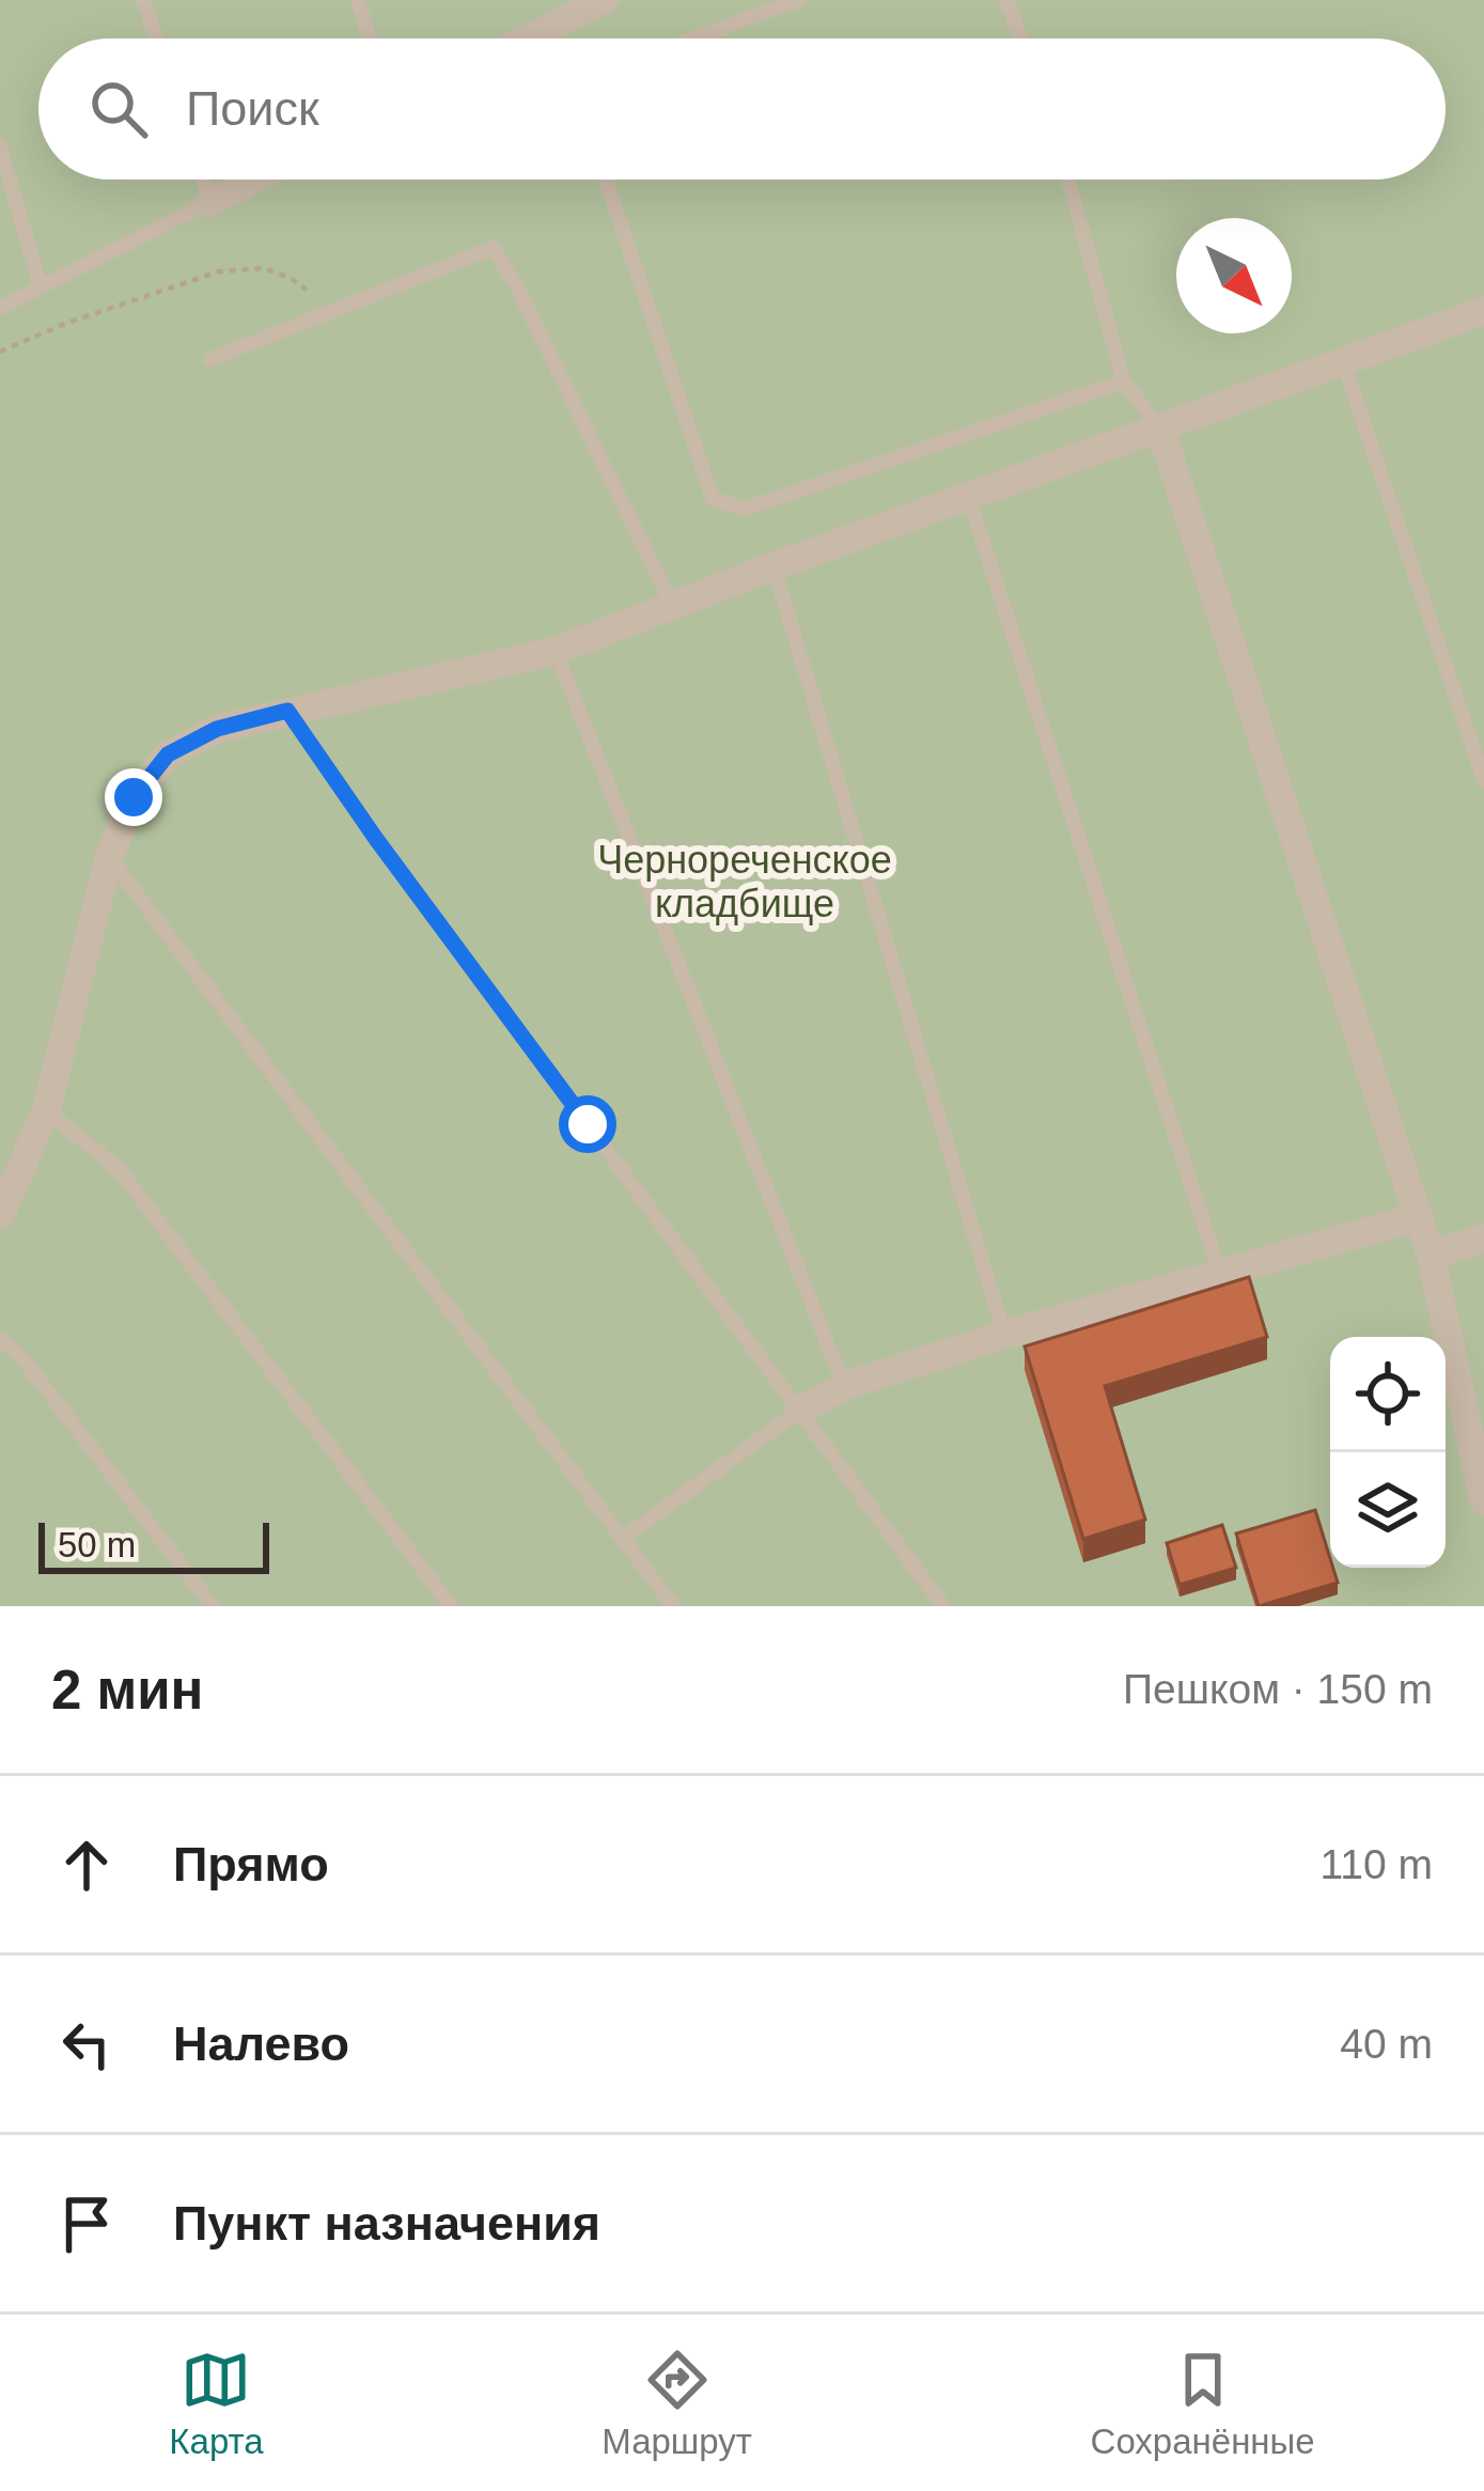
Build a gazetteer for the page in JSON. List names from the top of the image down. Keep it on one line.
{"parks":["Чернореченское кладбище"],"scale_bar":"50 m","north":"bottom right","page":{"search":"Поиск","scale":"50 m","heading":["2 мин","Пешком · 150 m"],"list":[["Прямо","110 m"],["Налево","40 m"],"Пункт назначения"],"nav":["Карта","Маршрут","Сохранённые"]}}
